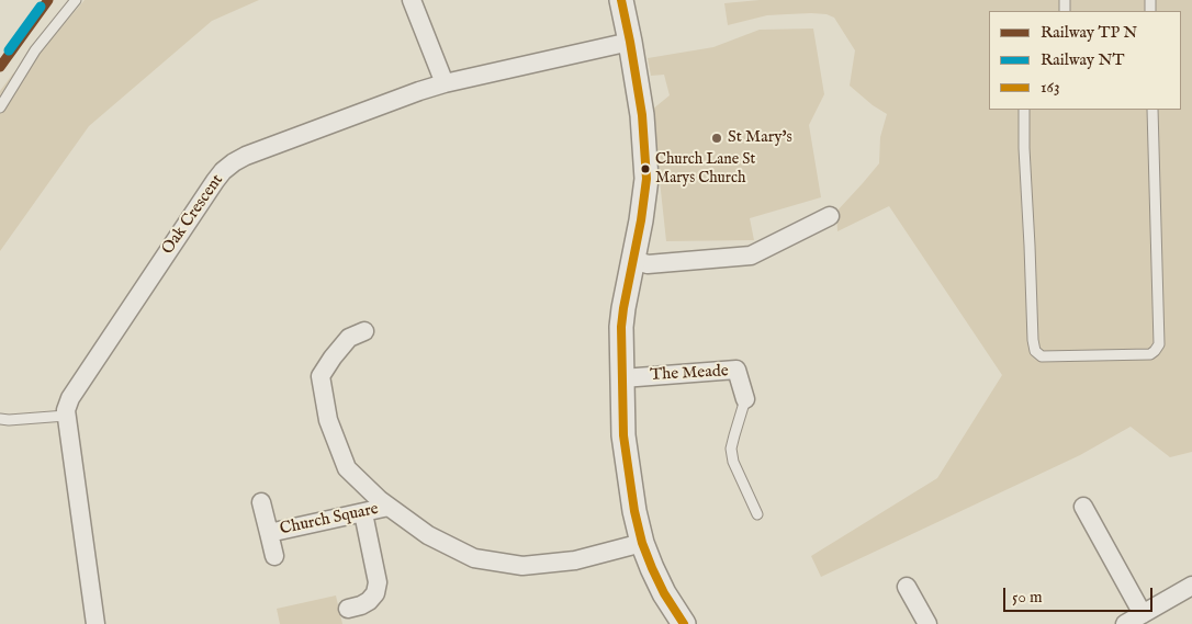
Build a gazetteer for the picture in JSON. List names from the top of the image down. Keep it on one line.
{"streets":{"street":["Oak Crescent","The Meade","Church Square"]},"places":["St Mary's","Church Lane St Marys Church"],"lines":["transit line 163","rail line NT"],"legend":["Railway TP N","Railway NT","163"],"scale_bar":"50 m"}
